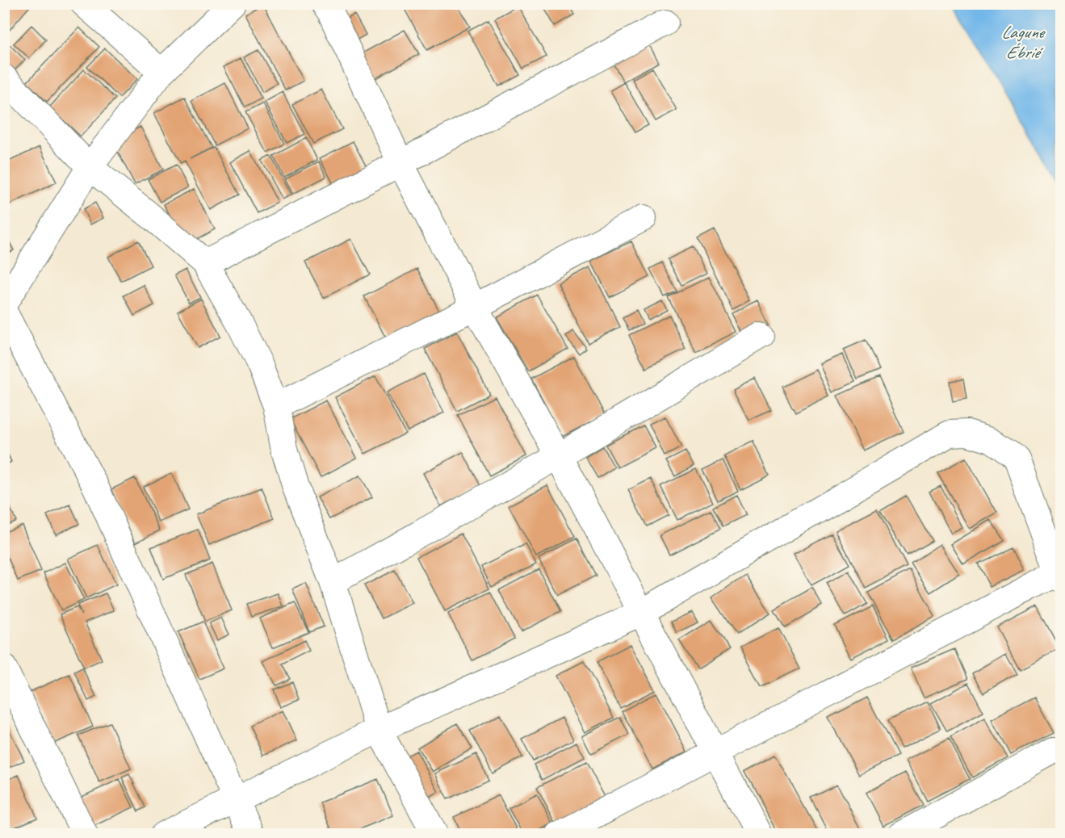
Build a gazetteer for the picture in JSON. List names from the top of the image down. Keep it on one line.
{"water":["Lagune Ébrié"]}
